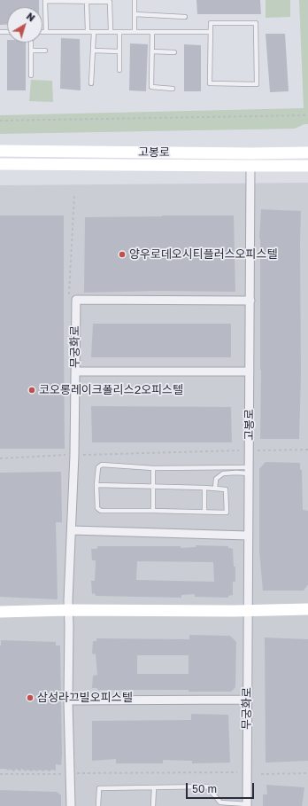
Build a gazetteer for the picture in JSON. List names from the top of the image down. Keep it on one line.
{"streets":{"main road":["고봉로"],"street":["무궁화로"]},"crossings":[["고봉로","무궁화로"]],"places":["양우로데오시티플러스오피스텔","코오롱레이크폴리스2오피스텔","삼성라끄빌오피스텔"],"scale_bar":"50 m","north":"top right"}
